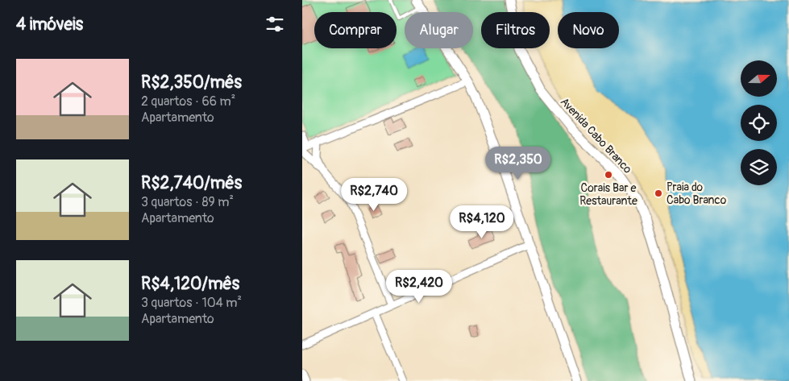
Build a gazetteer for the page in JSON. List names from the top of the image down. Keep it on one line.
{"streets":{"street":["Avenida Cabo Branco"]},"places":["Corais Bar e Restaurante","Praia do Cabo Branco"],"north":"right","page":{"heading":"4 imóveis","chip":["Comprar","Alugar","Filtros","Novo"],"list":[{"name":"R$2,350/mês","note":"2 quartos · 66 m² · Apartamento"},{"name":"R$2,740/mês","note":"3 quartos · 89 m² · Apartamento"},{"name":"R$4,120/mês","note":"3 quartos · 104 m² · Apartamento"}],"price":["R$2,350","R$2,740","R$4,120","R$2,420"]}}
